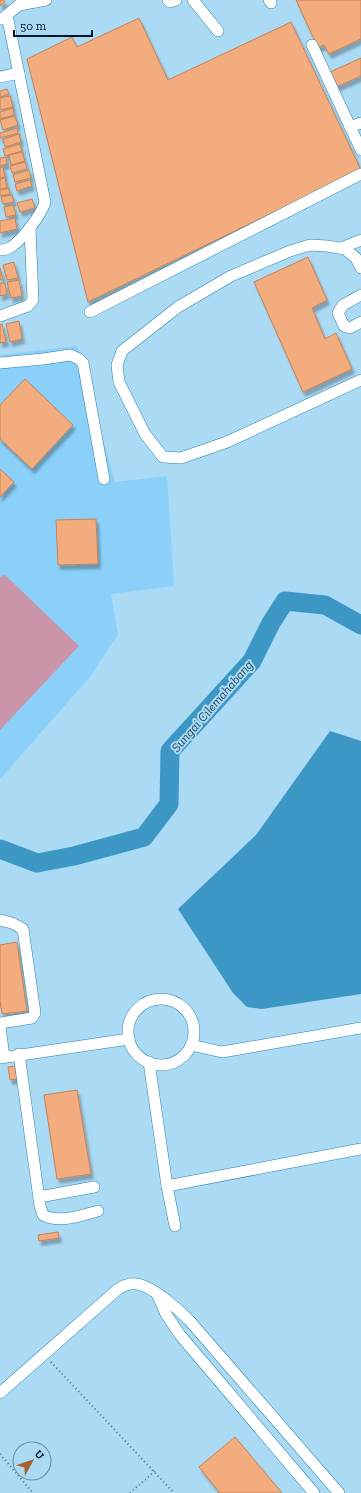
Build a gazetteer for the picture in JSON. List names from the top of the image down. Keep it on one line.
{"water":["Sungai Cilemahabang"],"scale_bar":"50 m","north":"top right"}
